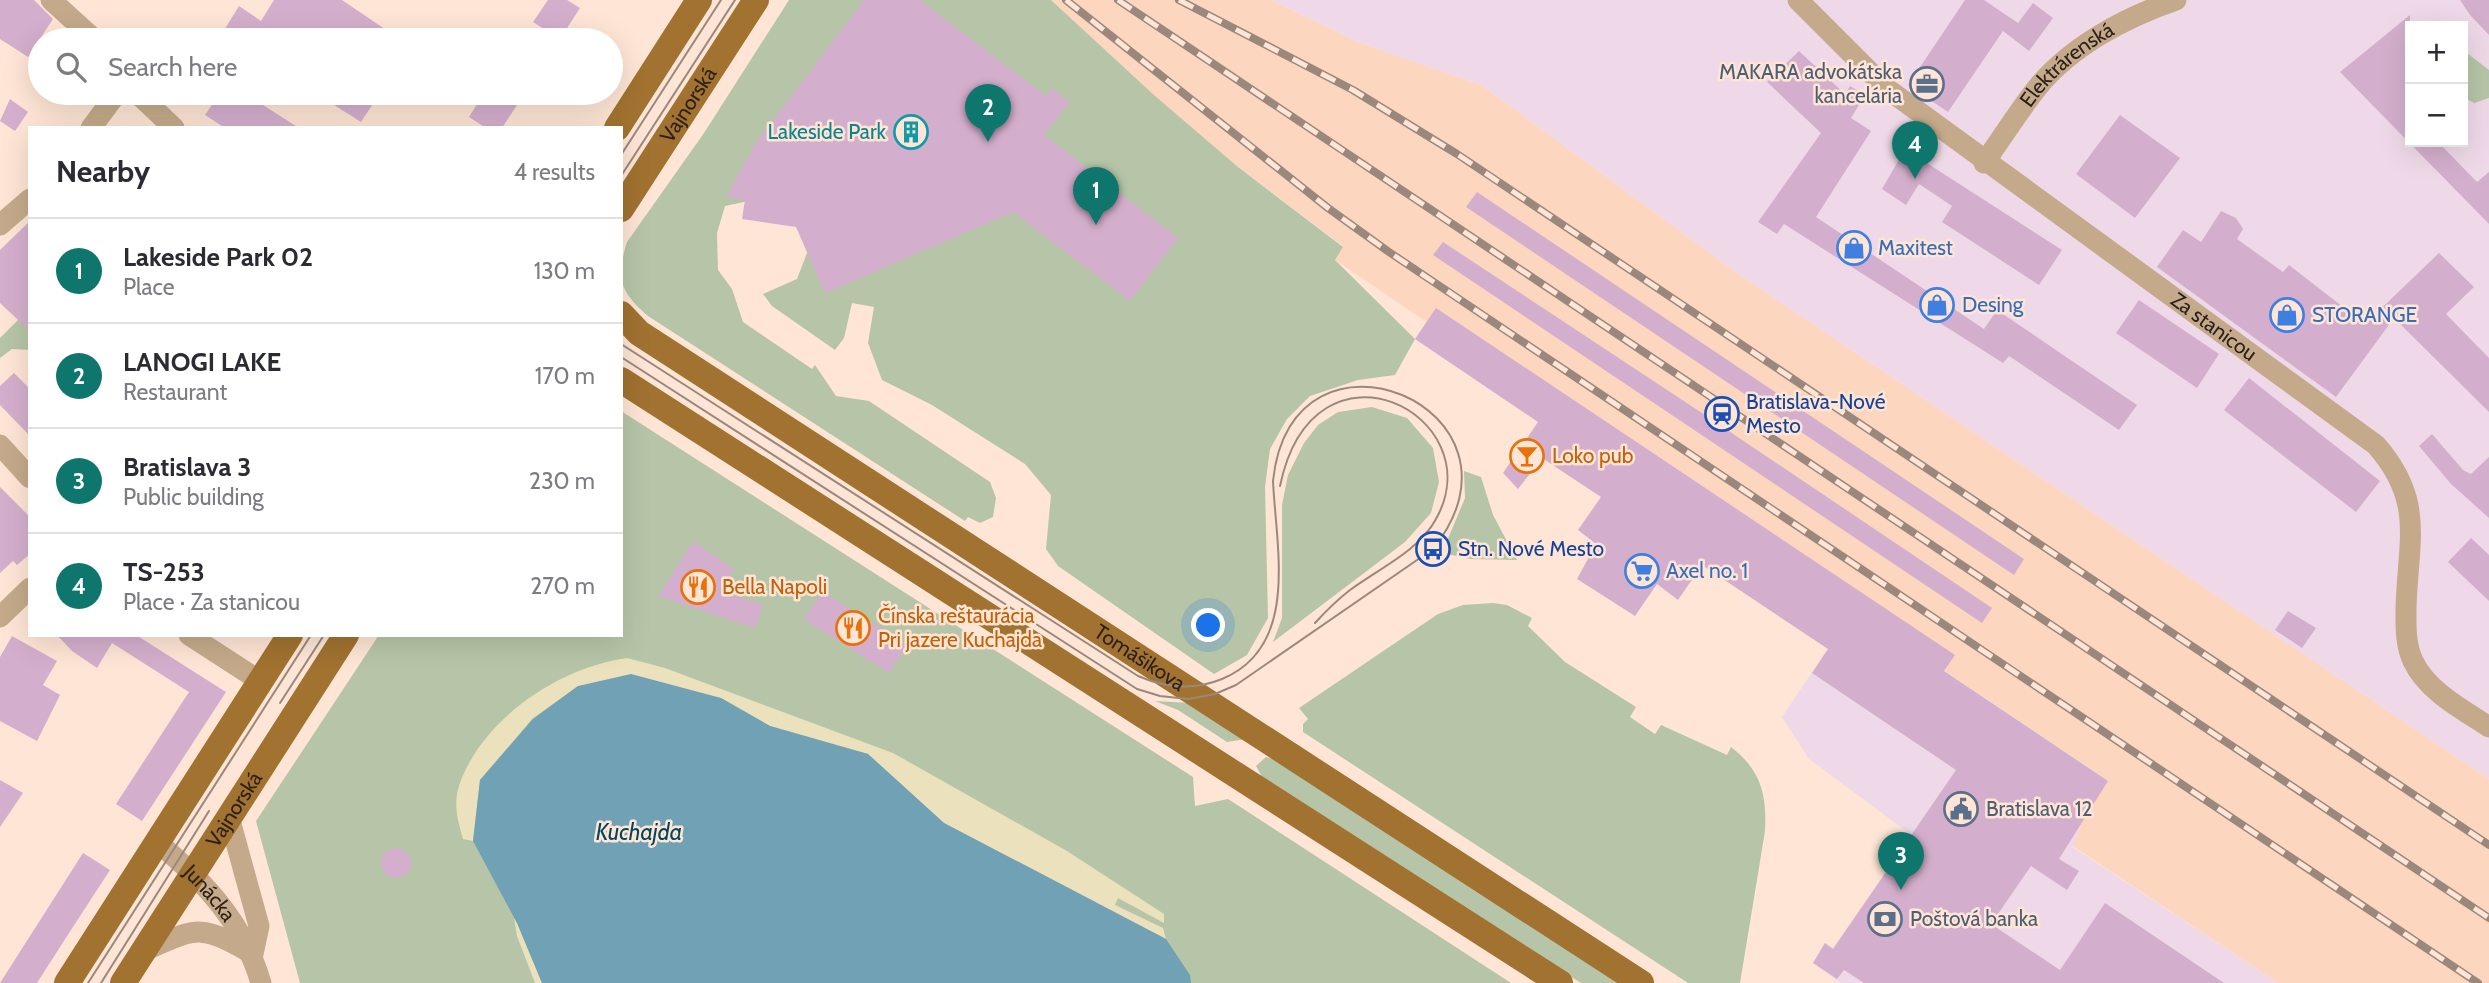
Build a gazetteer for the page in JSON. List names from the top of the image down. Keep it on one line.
{"streets":{"main road":["Vajnorská","Tomášikova"],"street":["Elektrárenská","Za stanicou","Junácka"]},"crossings":[["Elektrárenská","Za stanicou"],["Vajnorská","Junácka"]],"water":["Kuchajda"],"places":{"office":["MAKARA advokátska kancelária"],"building":["Lakeside Park"],"shop":["Maxitest","Desing","STORANGE"],"station":["Bratislava-Nové Mesto"],"bar":["Loko pub"],"bus stop":["Stn. Nové Mesto"],"supermarket":["Axel no. 1"],"restaurant":["Bella Napoli","Čínska reštaurácia Pri jazere Kuchajda"],"public building":["Bratislava 12"],"bank":["Poštová banka"]},"page":{"map_buttons":["+","−"],"search":"Search here","pins":["2","4","1","3"],"heading":["Nearby","4 results"],"list":[{"mark":"1","name":"Lakeside Park 02","note":"Place","value":"130 m"},{"mark":"2","name":"LANOGI LAKE","note":"Restaurant","value":"170 m"},{"mark":"3","name":"Bratislava 3","note":"Public building","value":"230 m"},{"mark":"4","name":"TS-253","note":"Place · Za stanicou","value":"270 m"}]}}
